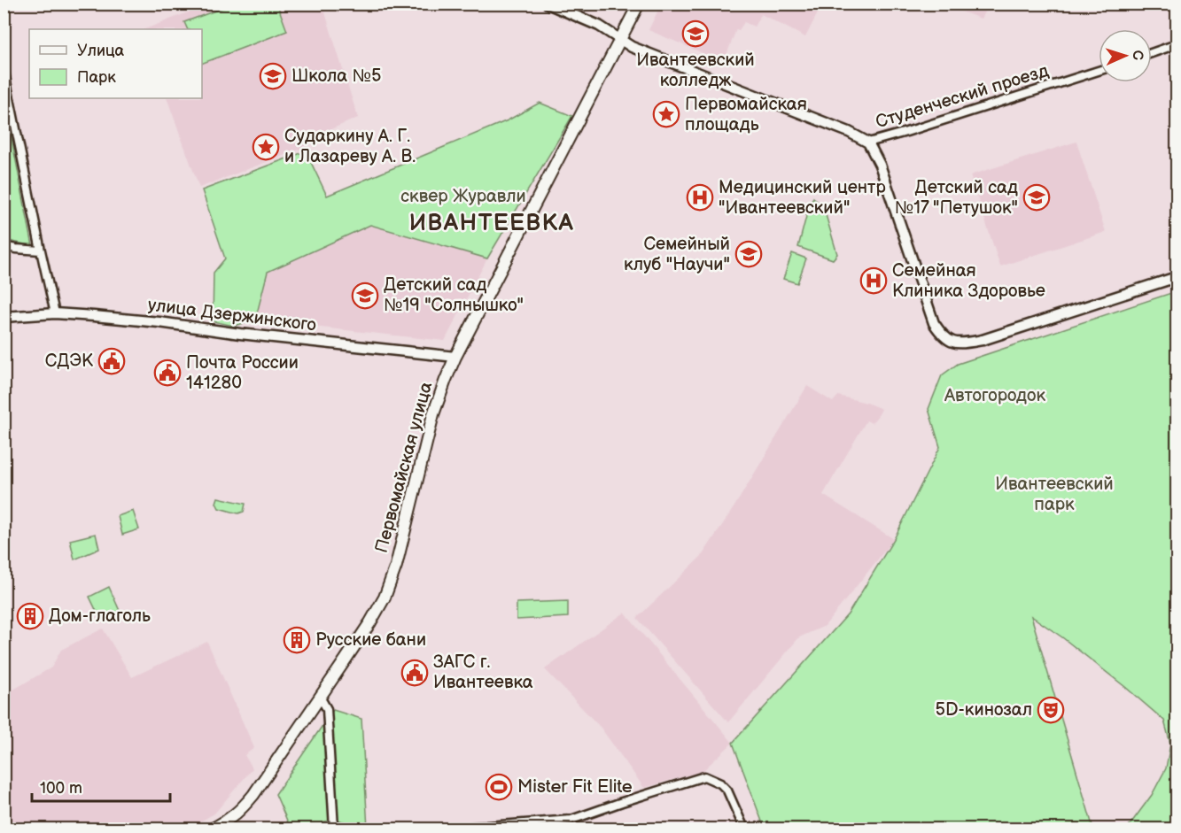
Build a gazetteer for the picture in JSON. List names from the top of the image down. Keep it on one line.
{"streets":{"main road":["Первомайская улица"],"street":["Студенческий проезд","улица Дзержинского"]},"crossings":[["Студенческий проезд","Первомайская улица"],["улица Дзержинского","Первомайская улица"]],"districts":["ИВАНТЕЕВКА"],"parks":["сквер Журавли","Автогородок","Ивантеевский парк"],"places":{"school or university":["Ивантеевский колледж","Школа №5","Детский сад №17 \"Петушок\"","Семейный клуб \"Научи\"","Детский сад №19 \"Солнышко\""],"place":["Первомайская площадь","Сударкину А. Г. и Лазареву А. В."],"hospital":["Медицинский центр \"Ивантеевский\"","Семейная Клиника Здоровье"],"public building":["СДЭК","Почта России 141280","ЗАГС г. Ивантеевка"],"building":["Дом-глаголь","Русские бани"],"theatre":["5D-кинозал"],"sports":["Mister Fit Elite"]},"legend":["Улица","Парк"],"scale_bar":"100 m","north":"right"}
